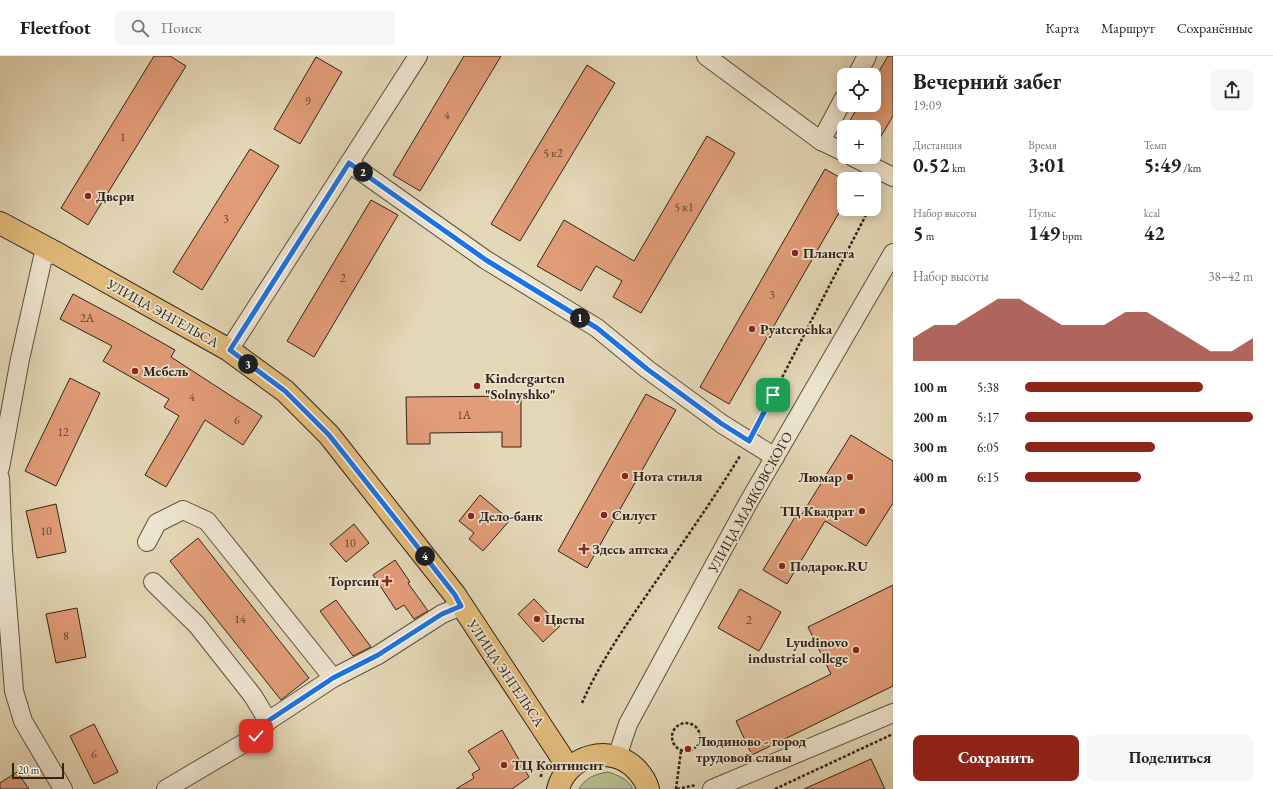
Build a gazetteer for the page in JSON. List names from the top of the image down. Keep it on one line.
{"streets":{"main road":["УЛИЦА ЭНГЕЛЬСА"],"street":["УЛИЦА МАЯКОВСКОГО"]},"places":{"other":["Двери","Планета","Pyaterochka","Мебель","Kindergarten \"Solnyshko\"","Нота стиля","Люмар","ТЦ Квадрат","Силует","Дело-банк","Подарок.RU","Цветы","Lyudinovo industrial college","Людиново - город трудовой славы","ТЦ Континент"],"health":["Здесь аптека","Торгсин"]},"house_numbers":["9","4","1","5 к2","5 к1","3","2","3","2А","4","1А","6","12","10","10","14","2","8","6"],"scale_bar":"20 m","page":{"header":"Fleetfoot","search":"Поиск","nav":["Карта","Маршрут","Сохранённые"],"heading":["Вечерний забег","19:09"],"map_buttons":["+","−"],"stats":[["Дистанция","0.52 km"],["Время","3:01"],["Темп","5:49 /km"],["Набор высоты","5 m"],["Пульс","149 bpm"],["kcal","42"]],"pins":["2","1","3","4"],"chart":["Набор высоты","38–42 m"],"list":[{"name":"100 m","note":"5:38"},{"name":"200 m","note":"5:17"},{"name":"300 m","note":"6:05"},{"name":"400 m","note":"6:15"}],"buttons":["Сохранить","Поделиться"],"scale":"20 m"}}
